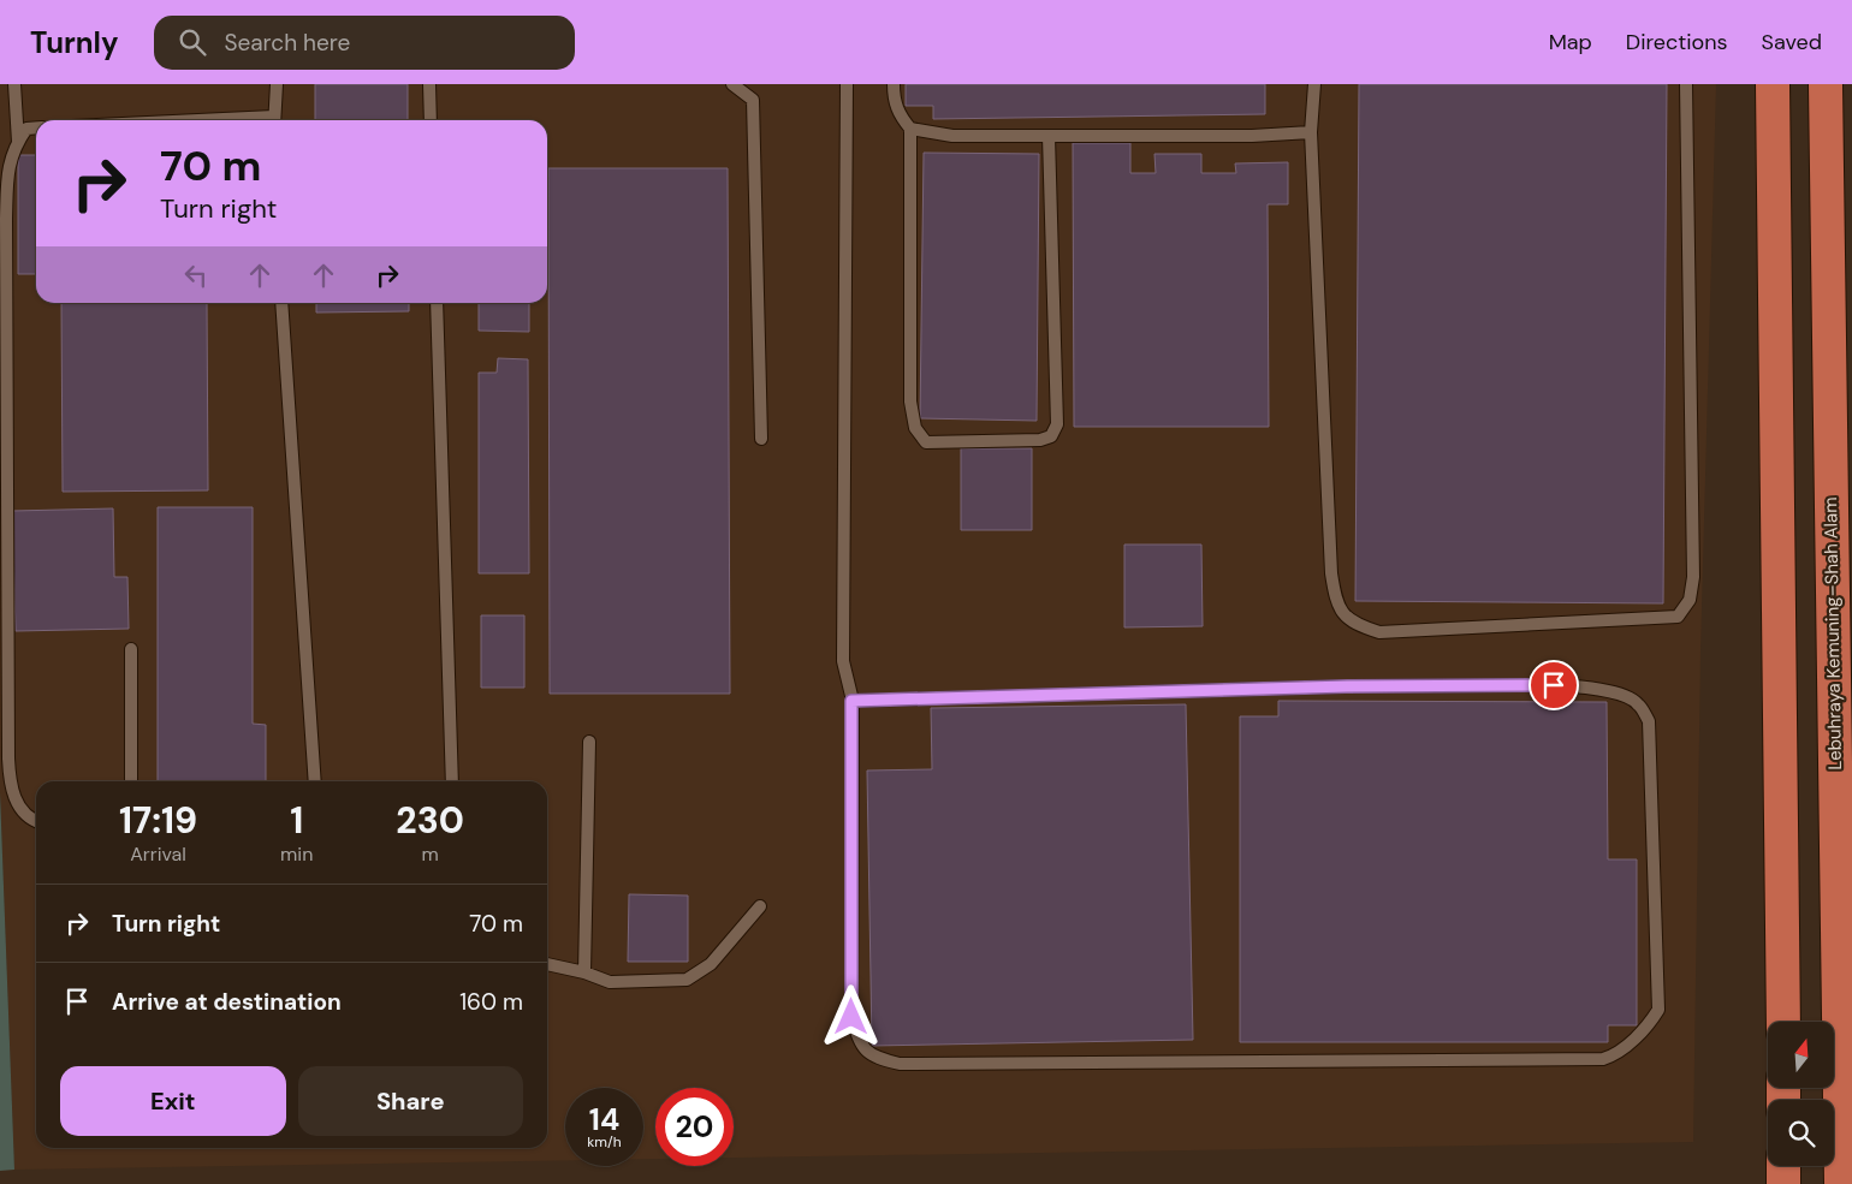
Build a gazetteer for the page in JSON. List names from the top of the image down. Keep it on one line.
{"streets":{"highway":["Lebuhraya Kemuning–Shah Alam"]},"north":"top","page":{"header":"Turnly","search":"Search here","nav":["Map","Directions","Saved"],"turn":["70 m","Turn right"],"eta":["17:19","Arrival","1","min","230","m"],"list":[{"name":"Turn right","value":"70 m"},{"name":"Arrive at destination","value":"160 m"}],"buttons":["Exit","Share"],"speed":"14 km/h","limit":"20"}}
